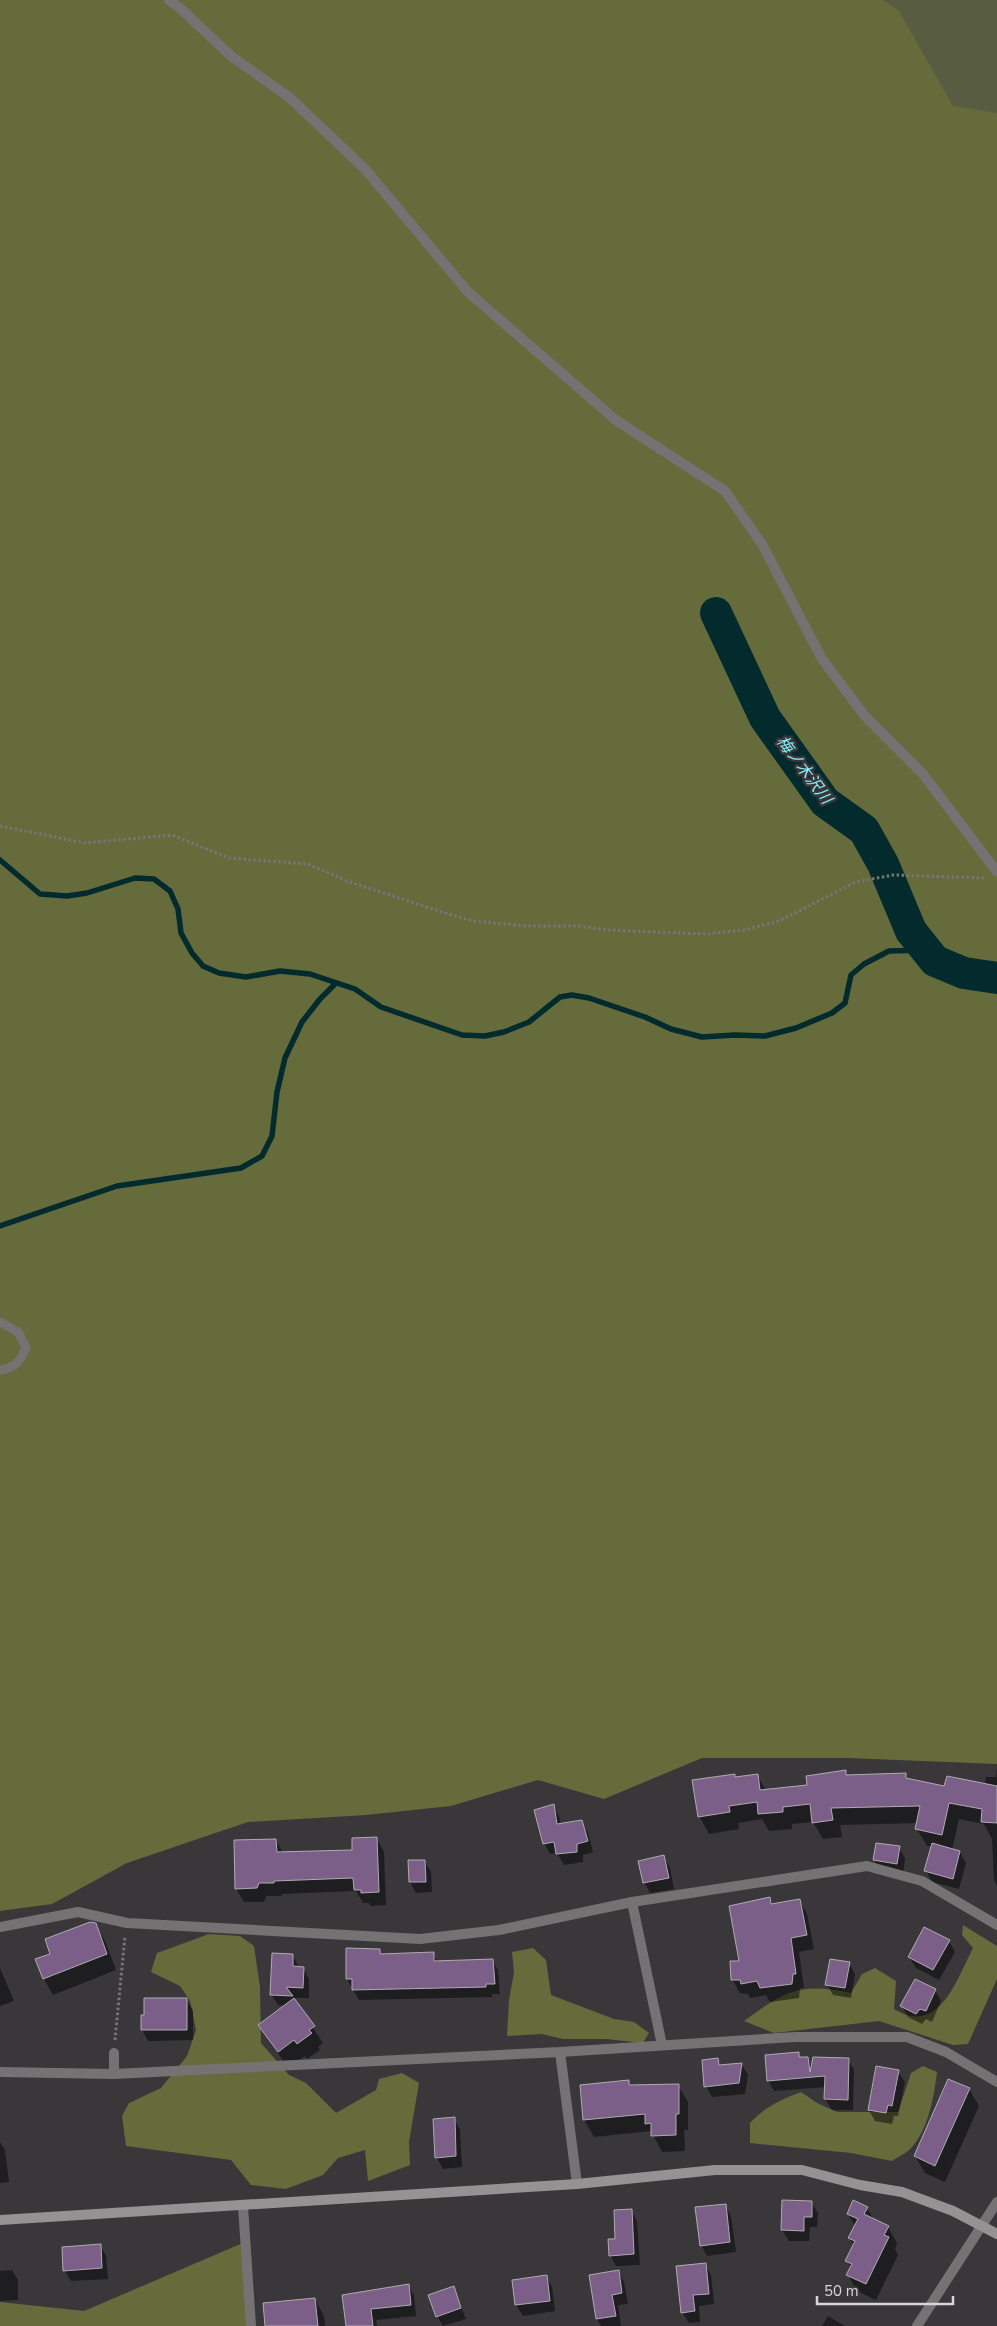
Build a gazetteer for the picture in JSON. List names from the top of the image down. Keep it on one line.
{"water":["梅ノ木沢川"],"scale_bar":"50 m"}
